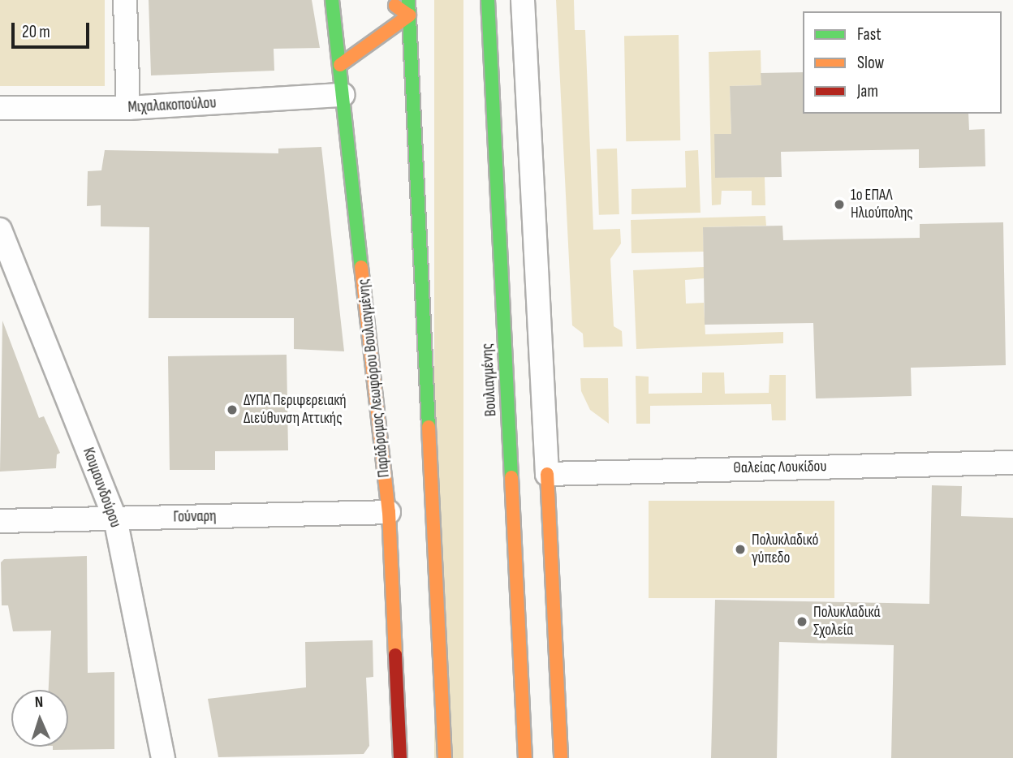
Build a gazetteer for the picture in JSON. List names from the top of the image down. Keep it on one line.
{"streets":{"main road":["Παράδρομος Λεωφόρου Βουλιαγμένης","Βουλιαγμένης"],"street":["Μιχαλακοπούλου","Θαλείας Λουκίδου","Κουμουνδούρου","Γούναρη"]},"crossings":[["Μιχαλακοπούλου","Παράδρομος Λεωφόρου Βουλιαγμένης"],["Παράδρομος Λεωφόρου Βουλιαγμένης","Γούναρη"],["Κουμουνδούρου","Γούναρη"]],"places":["1ο ΕΠΑΛ Ηλιούπολης","ΔΥΠΑ Περιφερειακή Διεύθυνση Αττικής","Πολυκλαδικό γύπεδο","Πολυκλαδικά Σχολεία"],"legend":["Fast","Slow","Jam"],"scale_bar":"20 m","north":"top"}
